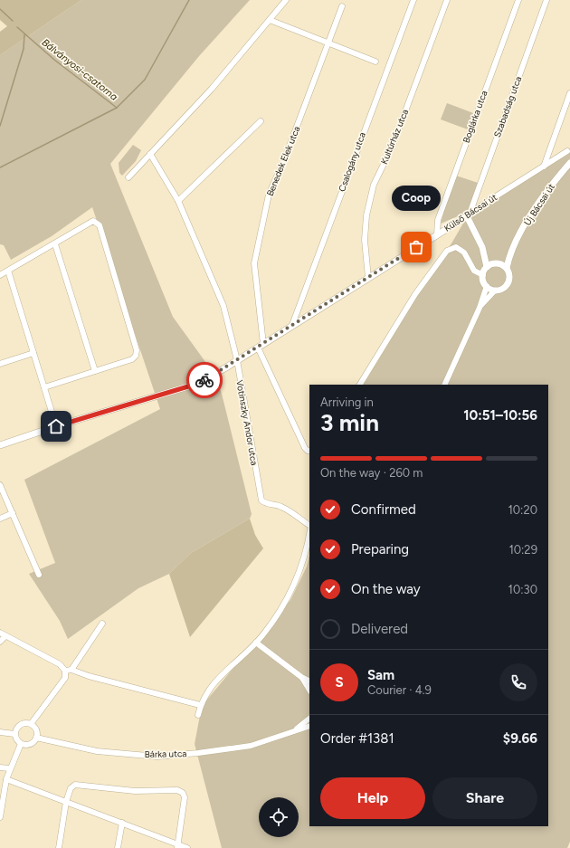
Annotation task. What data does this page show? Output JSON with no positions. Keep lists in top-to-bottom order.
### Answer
{
  "streets": {
    "main road": ["Új Bácsai út", "Külső Bácsai út"],
    "street": [
      "Szabadság utca",
      "Boglárka utca",
      "Kultúrház utca",
      "Benedek Elek utca",
      "Csalogány utca",
      "Votinszky Andor utca",
      "Bárka utca"
    ]
  },
  "crossings": [
    ["Szabadság utca", "Külső Bácsai út"],
    ["Boglárka utca", "Külső Bácsai út"],
    ["Kultúrház utca", "Külső Bácsai út"],
    ["Benedek Elek utca", "Külső Bácsai út"],
    ["Csalogány utca", "Külső Bácsai út"],
    ["Külső Bácsai út", "Votinszky Andor utca"]
  ],
  "water": ["Bálványosi-csatorna"],
  "places": ["Coop"],
  "page": {
    "bubble": "Coop",
    "heading": ["3 min", "Arriving in", "10:51–10:56"],
    "panel": [
      "Sam",
      "Courier · 4.9",
      "Order #1381",
      "$9.66"
    ],
    "bar": "On the way · 260 m",
    "list": [
      ["Confirmed", "10:20"],
      ["Preparing", "10:29"],
      ["On the way", "10:30"],
      "Delivered"
    ],
    "round": "S",
    "buttons": ["Help", "Share"]
  }
}
